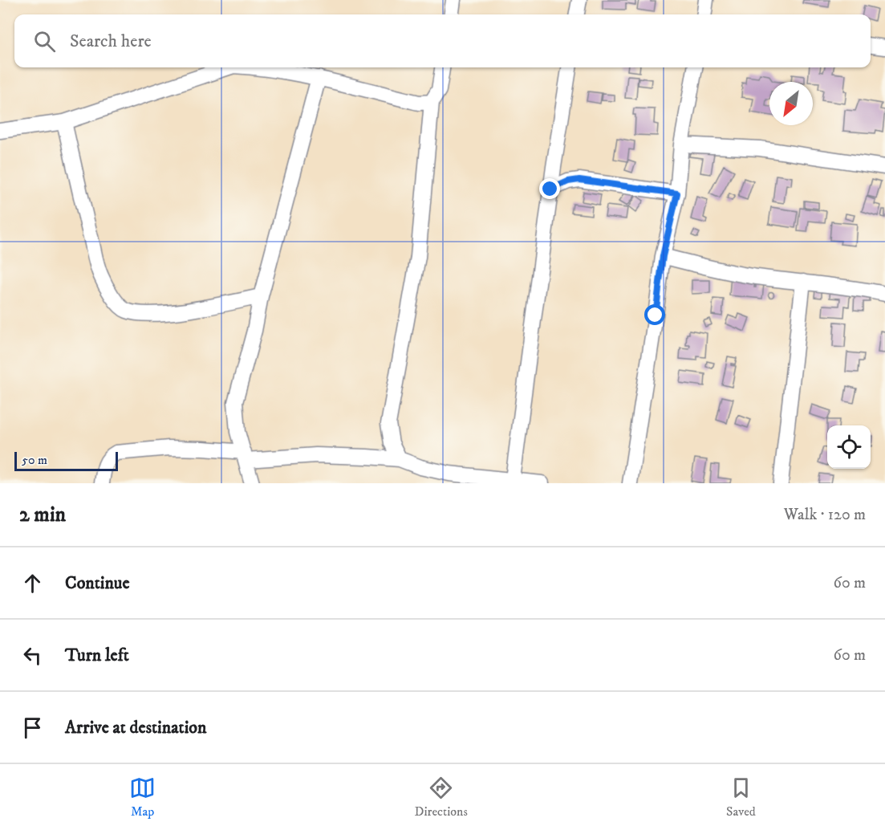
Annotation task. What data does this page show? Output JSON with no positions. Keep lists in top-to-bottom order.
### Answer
{
  "scale_bar": "50 m",
  "north": "bottom left",
  "page": {
    "search": "Search here",
    "scale": "50 m",
    "heading": ["2 min", "Walk · 120 m"],
    "list": [
      ["Continue", "60 m"],
      ["Turn left", "60 m"],
      "Arrive at destination"
    ],
    "nav": ["Map", "Directions", "Saved"]
  }
}
